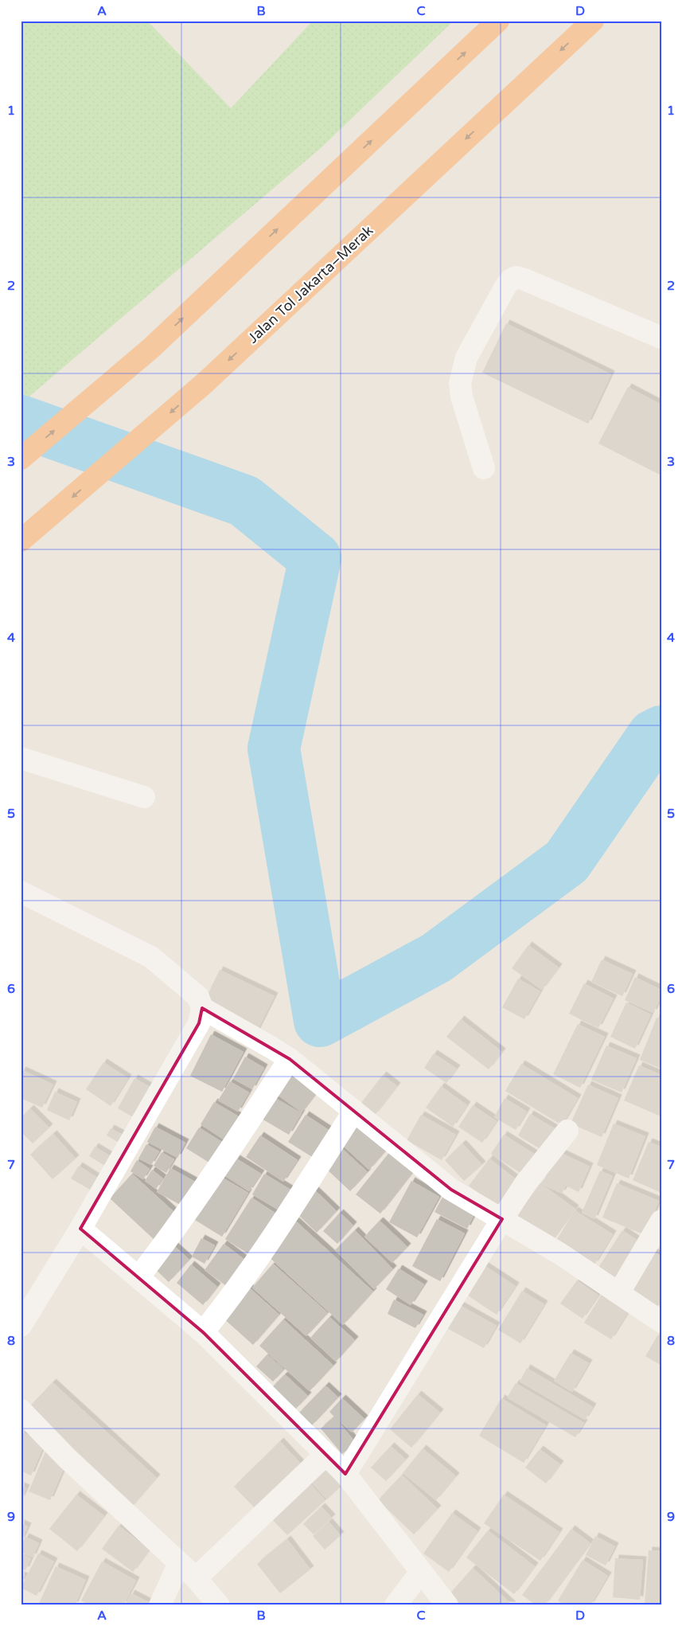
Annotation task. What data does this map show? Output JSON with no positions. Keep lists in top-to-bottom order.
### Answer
{
  "streets": {
    "highway": ["Jalan Tol Jakarta–Merak"]
  },
  "grid": {
    "columns": [
      "A",
      "B",
      "C",
      "D"
    ],
    "rows": [
      "1",
      "2",
      "3",
      "4",
      "5",
      "6",
      "7",
      "8",
      "9"
    ]
  }
}
